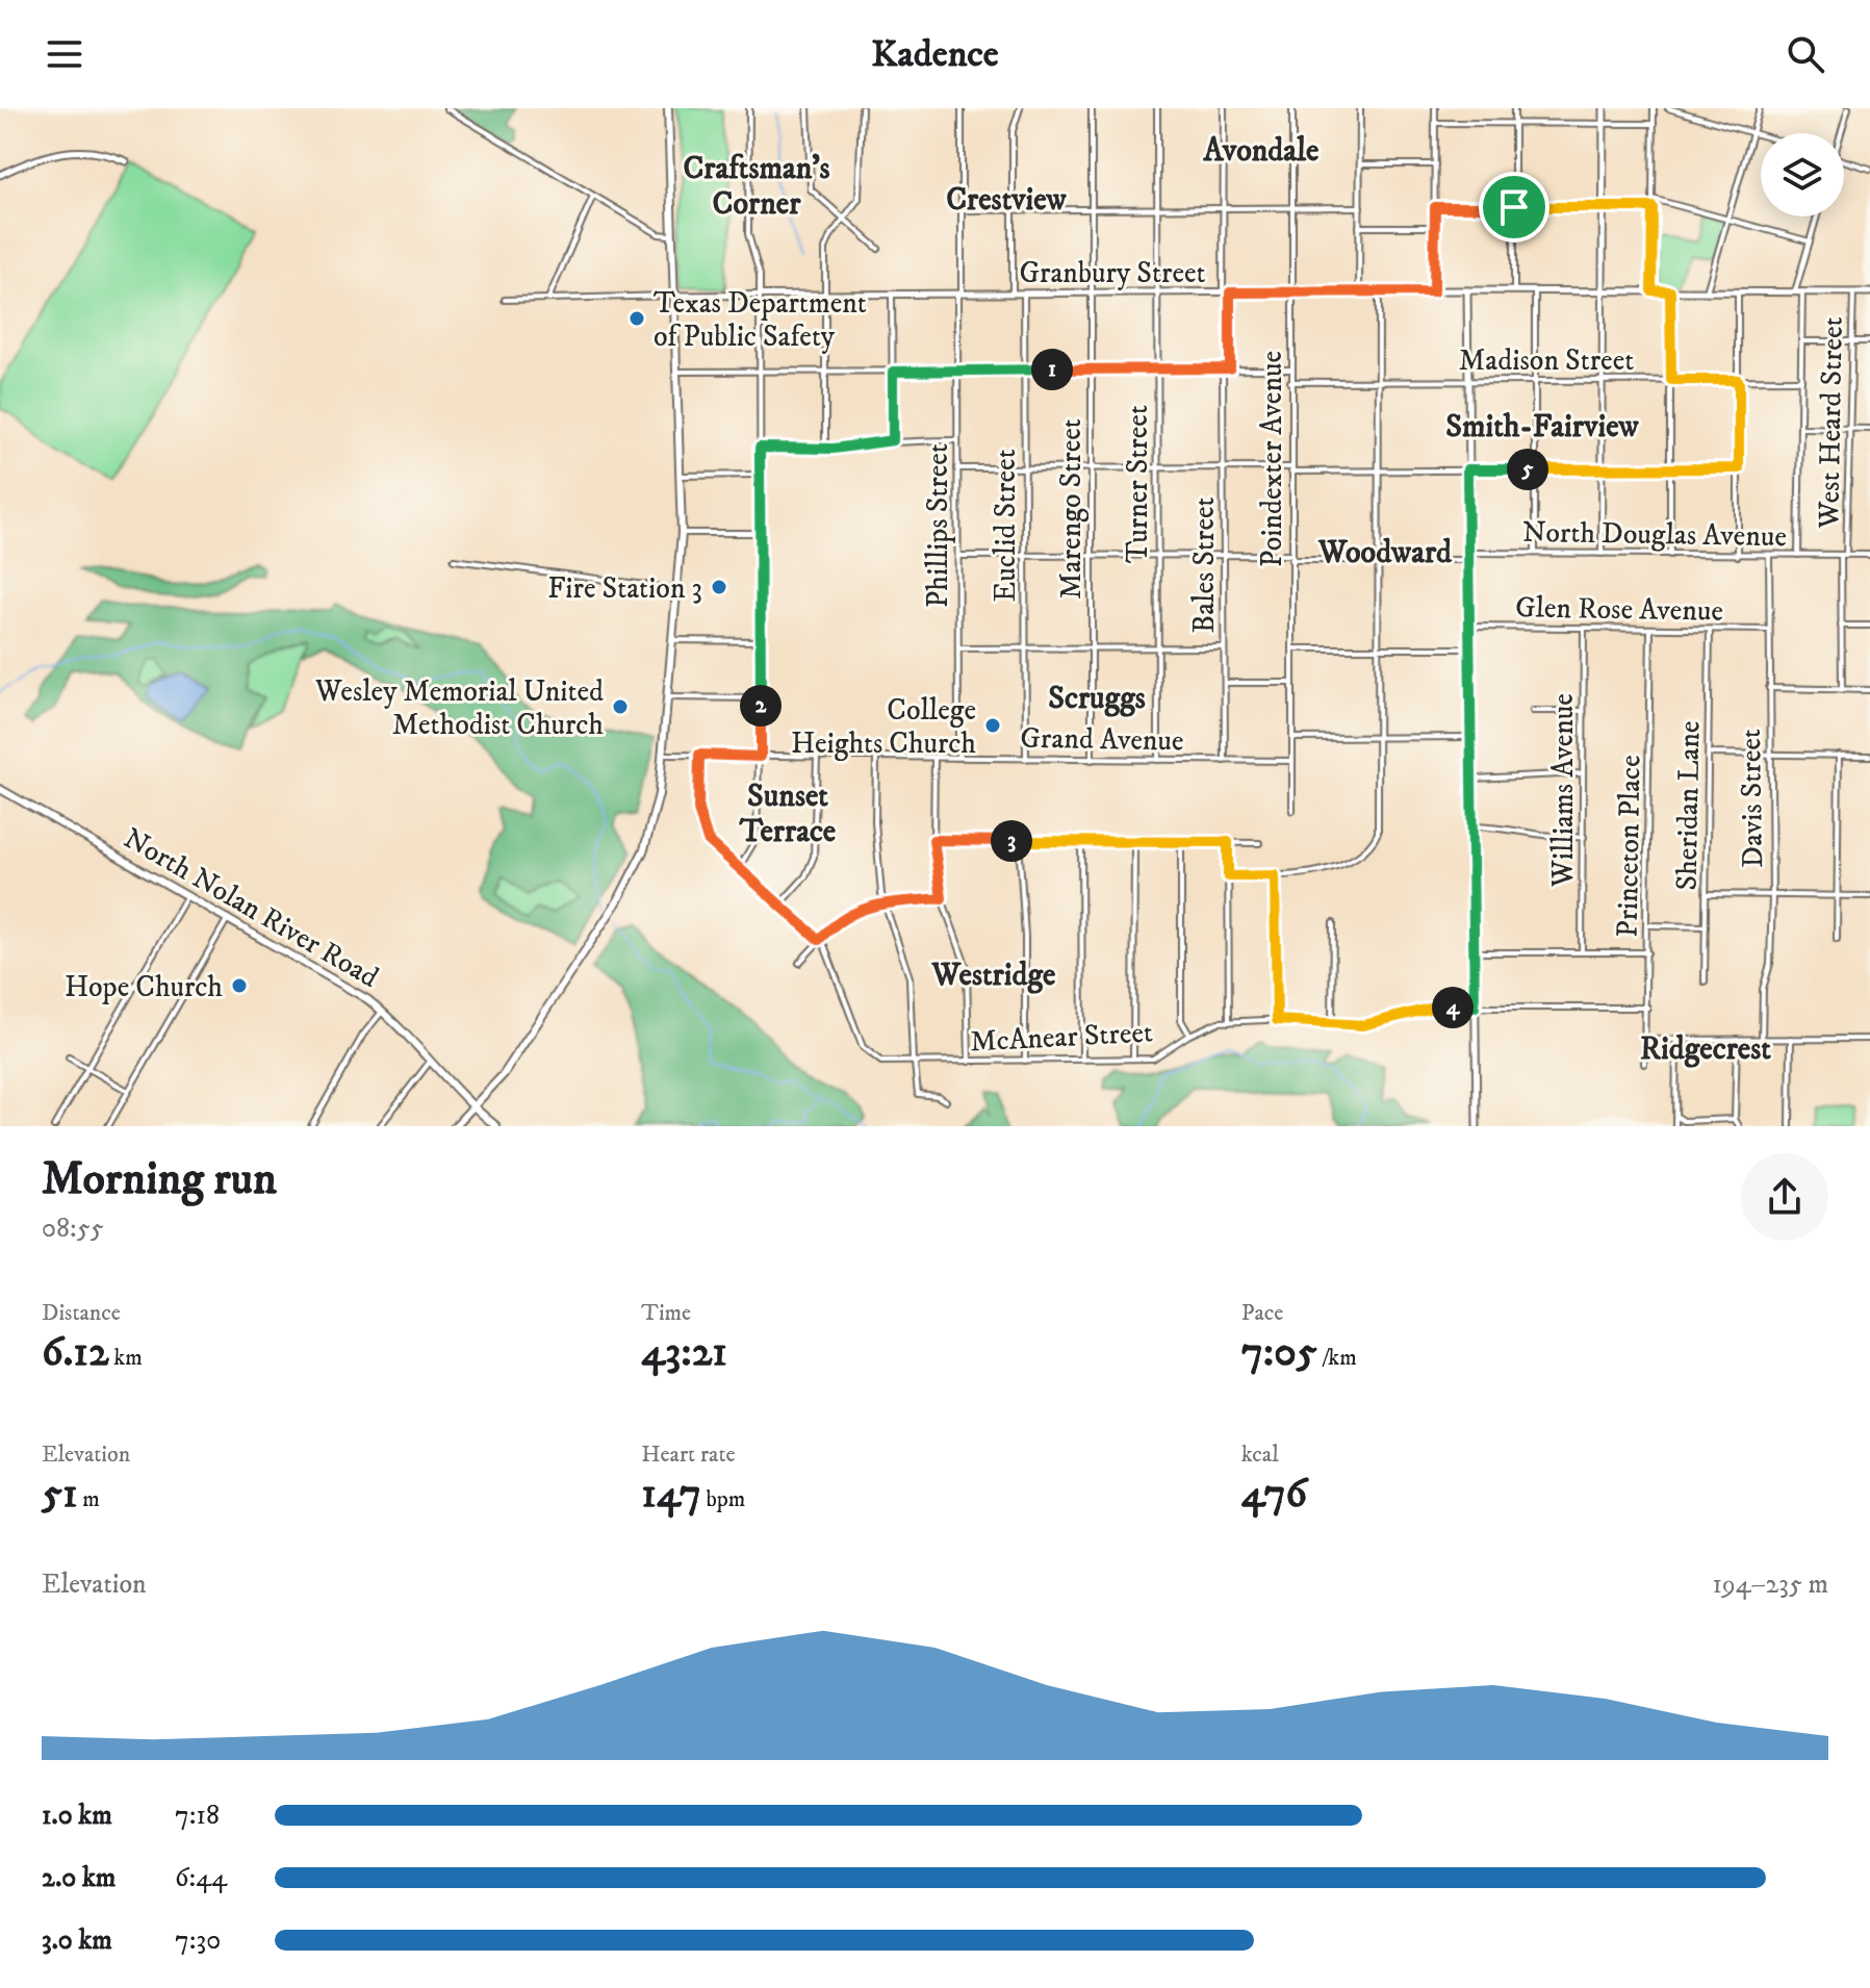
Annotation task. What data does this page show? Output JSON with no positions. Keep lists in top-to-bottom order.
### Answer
{
  "streets": {
    "main road": ["North Nolan River Road"],
    "street": [
      "Granbury Street",
      "Madison Street",
      "West Heard Street",
      "Poindexter Avenue",
      "Turner Street",
      "Marengo Street",
      "Phillips Street",
      "Euclid Street",
      "North Douglas Avenue",
      "Bales Street",
      "Glen Rose Avenue",
      "Grand Avenue",
      "Williams Avenue",
      "Davis Street",
      "Sheridan Lane",
      "Princeton Place",
      "McAnear Street"
    ]
  },
  "crossings": [
    ["Granbury Street", "West Heard Street"],
    ["Granbury Street", "Poindexter Avenue"],
    ["Granbury Street", "Turner Street"],
    ["Granbury Street", "Marengo Street"],
    ["Granbury Street", "Phillips Street"],
    ["Granbury Street", "Euclid Street"],
    ["Granbury Street", "Bales Street"],
    ["Madison Street", "Poindexter Avenue"],
    ["West Heard Street", "North Douglas Avenue"],
    ["Poindexter Avenue", "North Douglas Avenue"],
    ["Poindexter Avenue", "Grand Avenue"],
    ["Turner Street", "North Douglas Avenue"],
    ["Turner Street", "Grand Avenue"],
    ["Marengo Street", "North Douglas Avenue"],
    ["Marengo Street", "Grand Avenue"],
    ["Phillips Street", "North Douglas Avenue"],
    ["Phillips Street", "Grand Avenue"],
    ["Euclid Street", "North Douglas Avenue"],
    ["Euclid Street", "Grand Avenue"],
    ["North Douglas Avenue", "Bales Street"],
    ["North Douglas Avenue", "Davis Street"],
    ["Bales Street", "Grand Avenue"],
    ["Glen Rose Avenue", "Williams Avenue"],
    ["Glen Rose Avenue", "Davis Street"],
    ["Glen Rose Avenue", "Sheridan Lane"],
    ["Glen Rose Avenue", "Princeton Place"],
    ["Princeton Place", "McAnear Street"]
  ],
  "districts": [
    "Avondale",
    "Craftsman's Corner",
    "Crestview",
    "Smith-Fairview",
    "Woodward",
    "Scruggs",
    "Sunset Terrace",
    "Westridge",
    "Ridgecrest"
  ],
  "places": [
    "Texas Department of Public Safety",
    "Fire Station 3",
    "Wesley Memorial United Methodist Church",
    "College Heights Church",
    "Hope Church"
  ],
  "page": {
    "header": "Kadence",
    "pins": [
      "1",
      "5",
      "2",
      "3",
      "4"
    ],
    "heading": ["Morning run", "08:55"],
    "stats": [
      ["Distance", "6.12 km"],
      ["Time", "43:21"],
      ["Pace", "7:05 /km"],
      ["Elevation", "51 m"],
      ["Heart rate", "147 bpm"],
      ["kcal", "476"]
    ],
    "chart": ["Elevation", "194–235 m"],
    "list": [
      {
        "name": "1.0 km",
        "note": "7:18"
      },
      {
        "name": "2.0 km",
        "note": "6:44"
      },
      {
        "name": "3.0 km",
        "note": "7:30"
      }
    ]
  }
}
